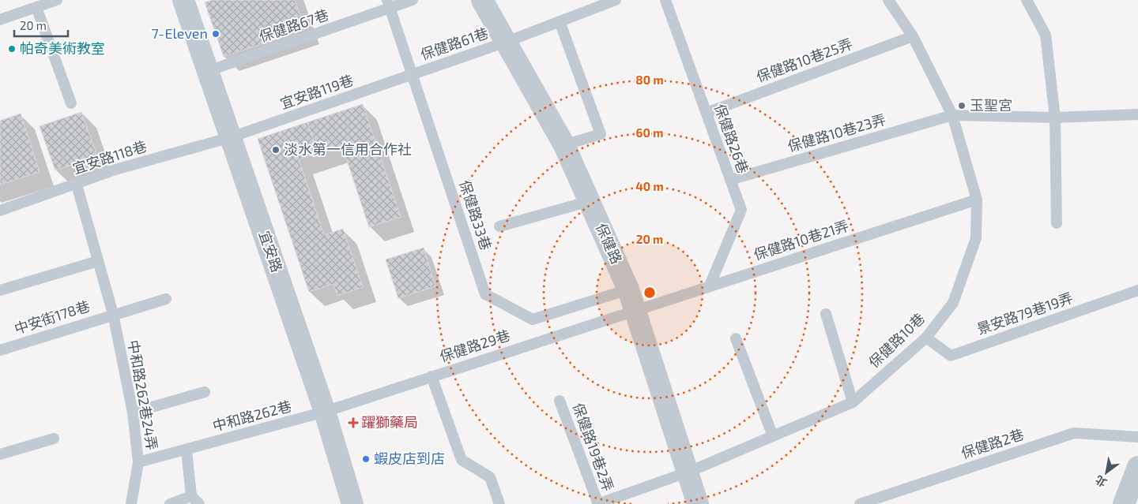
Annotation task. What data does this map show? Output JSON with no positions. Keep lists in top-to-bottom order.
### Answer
{
  "streets": {
    "street": ["保健路", "宜安路"],
    "lane": [
      "保健路67巷",
      "保健路61巷",
      "保健路10巷25弄",
      "宜安路119巷",
      "保健路10巷23弄",
      "保健路26巷",
      "宜安路118巷",
      "保健路33巷",
      "保健路10巷21弄",
      "景安路79巷19弄",
      "中安街178巷",
      "保健路10巷",
      "保健路29巷",
      "中和路262巷24弄",
      "中和路262巷",
      "保健路2巷",
      "保健路19巷2弄"
    ]
  },
  "crossings": [
    ["保健路67巷", "保健路33巷"],
    ["保健路67巷", "宜安路"],
    ["保健路61巷", "宜安路119巷"],
    ["保健路61巷", "保健路33巷"],
    ["保健路61巷", "保健路"],
    ["保健路10巷25弄", "保健路26巷"],
    ["保健路10巷25弄", "保健路10巷"],
    ["宜安路119巷", "宜安路118巷"],
    ["宜安路119巷", "保健路33巷"],
    ["宜安路119巷", "宜安路"],
    ["保健路10巷23弄", "保健路26巷"],
    ["保健路10巷23弄", "保健路10巷"],
    ["保健路26巷", "保健路10巷21弄"],
    ["宜安路118巷", "宜安路"],
    ["宜安路118巷", "中和路262巷24弄"],
    ["保健路33巷", "保健路"],
    ["保健路10巷21弄", "保健路"],
    ["保健路10巷21弄", "保健路10巷"],
    ["保健路10巷21弄", "保健路29巷"],
    ["保健路", "保健路10巷"],
    ["保健路", "保健路29巷"],
    ["宜安路", "保健路29巷"],
    ["宜安路", "中和路262巷"],
    ["景安路79巷19弄", "保健路10巷"],
    ["中安街178巷", "中和路262巷24弄"],
    ["保健路10巷", "保健路19巷2弄"],
    ["保健路29巷", "中和路262巷"],
    ["中和路262巷24弄", "中和路262巷"]
  ],
  "places": {
    "other": [
      "7-Eleven",
      "帕奇美術教室",
      "玉聖宮",
      "淡水第一信用合作社",
      "蝦皮店到店"
    ],
    "health": ["躍獅藥局"]
  },
  "scale_bar": "20 m",
  "north": "bottom left",
  "rings": [
    "80 m",
    "60 m",
    "40 m",
    "20 m"
  ]
}
